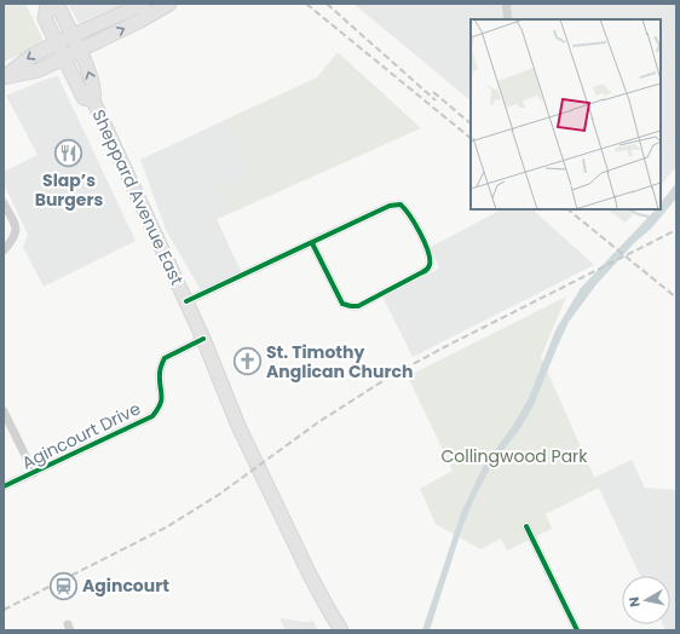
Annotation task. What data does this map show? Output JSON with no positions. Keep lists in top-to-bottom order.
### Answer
{
  "streets": {
    "main road": ["Sheppard Avenue East"],
    "street": ["Agincourt Drive"]
  },
  "crossings": [
    ["Sheppard Avenue East", "Agincourt Drive"]
  ],
  "parks": ["Collingwood Park"],
  "places": {
    "restaurant": ["Slap’s Burgers"],
    "church": ["St. Timothy Anglican Church"],
    "station": ["Agincourt"]
  },
  "north": "left"
}
